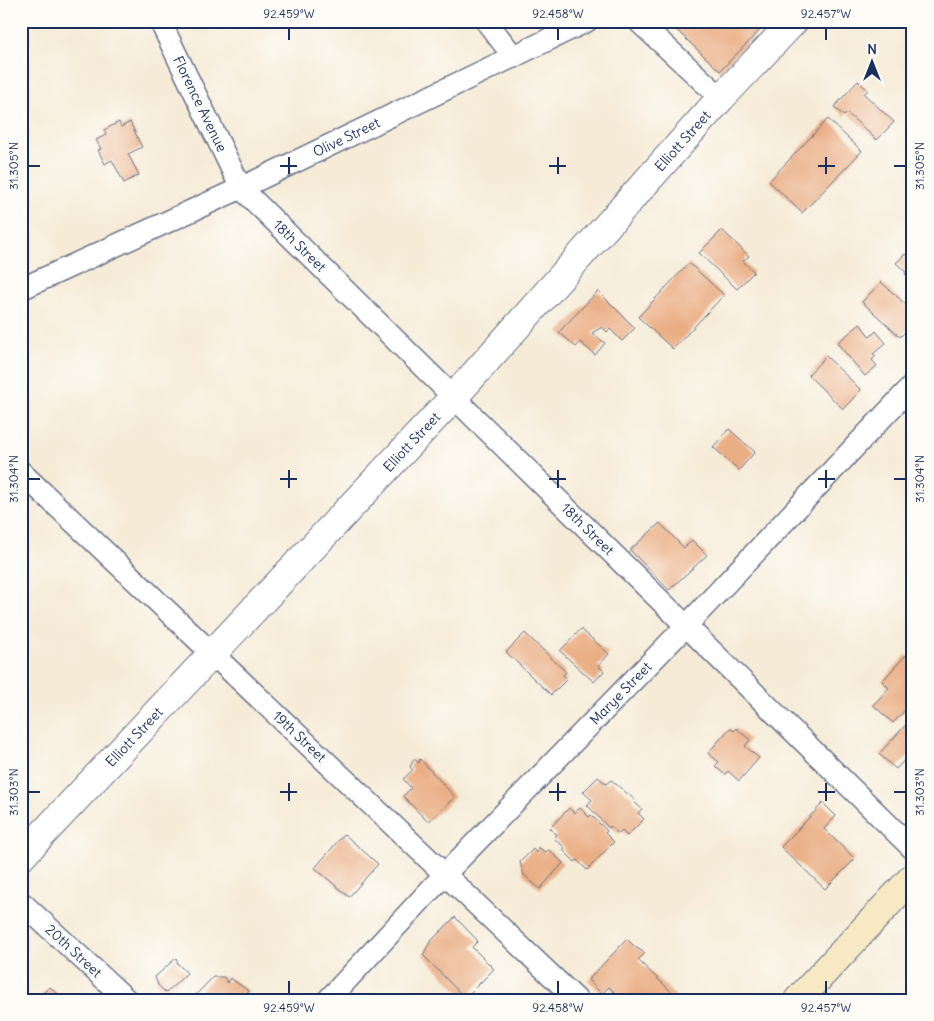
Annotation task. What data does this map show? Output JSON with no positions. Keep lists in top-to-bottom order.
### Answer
{
  "streets": {
    "street": [
      "Florence Avenue",
      "Olive Street",
      "Elliott Street",
      "18th Street",
      "Marye Street",
      "19th Street",
      "20th Street"
    ]
  },
  "crossings": [
    ["Florence Avenue", "Olive Street"],
    ["Florence Avenue", "18th Street"],
    ["Olive Street", "18th Street"],
    ["Elliott Street", "18th Street"],
    ["Elliott Street", "19th Street"],
    ["18th Street", "Marye Street"],
    ["Marye Street", "19th Street"]
  ],
  "north": "top",
  "coordinates": [
    "92.459°W",
    "92.458°W",
    "92.457°W",
    "31.305°N",
    "31.304°N",
    "31.303°N"
  ]
}
